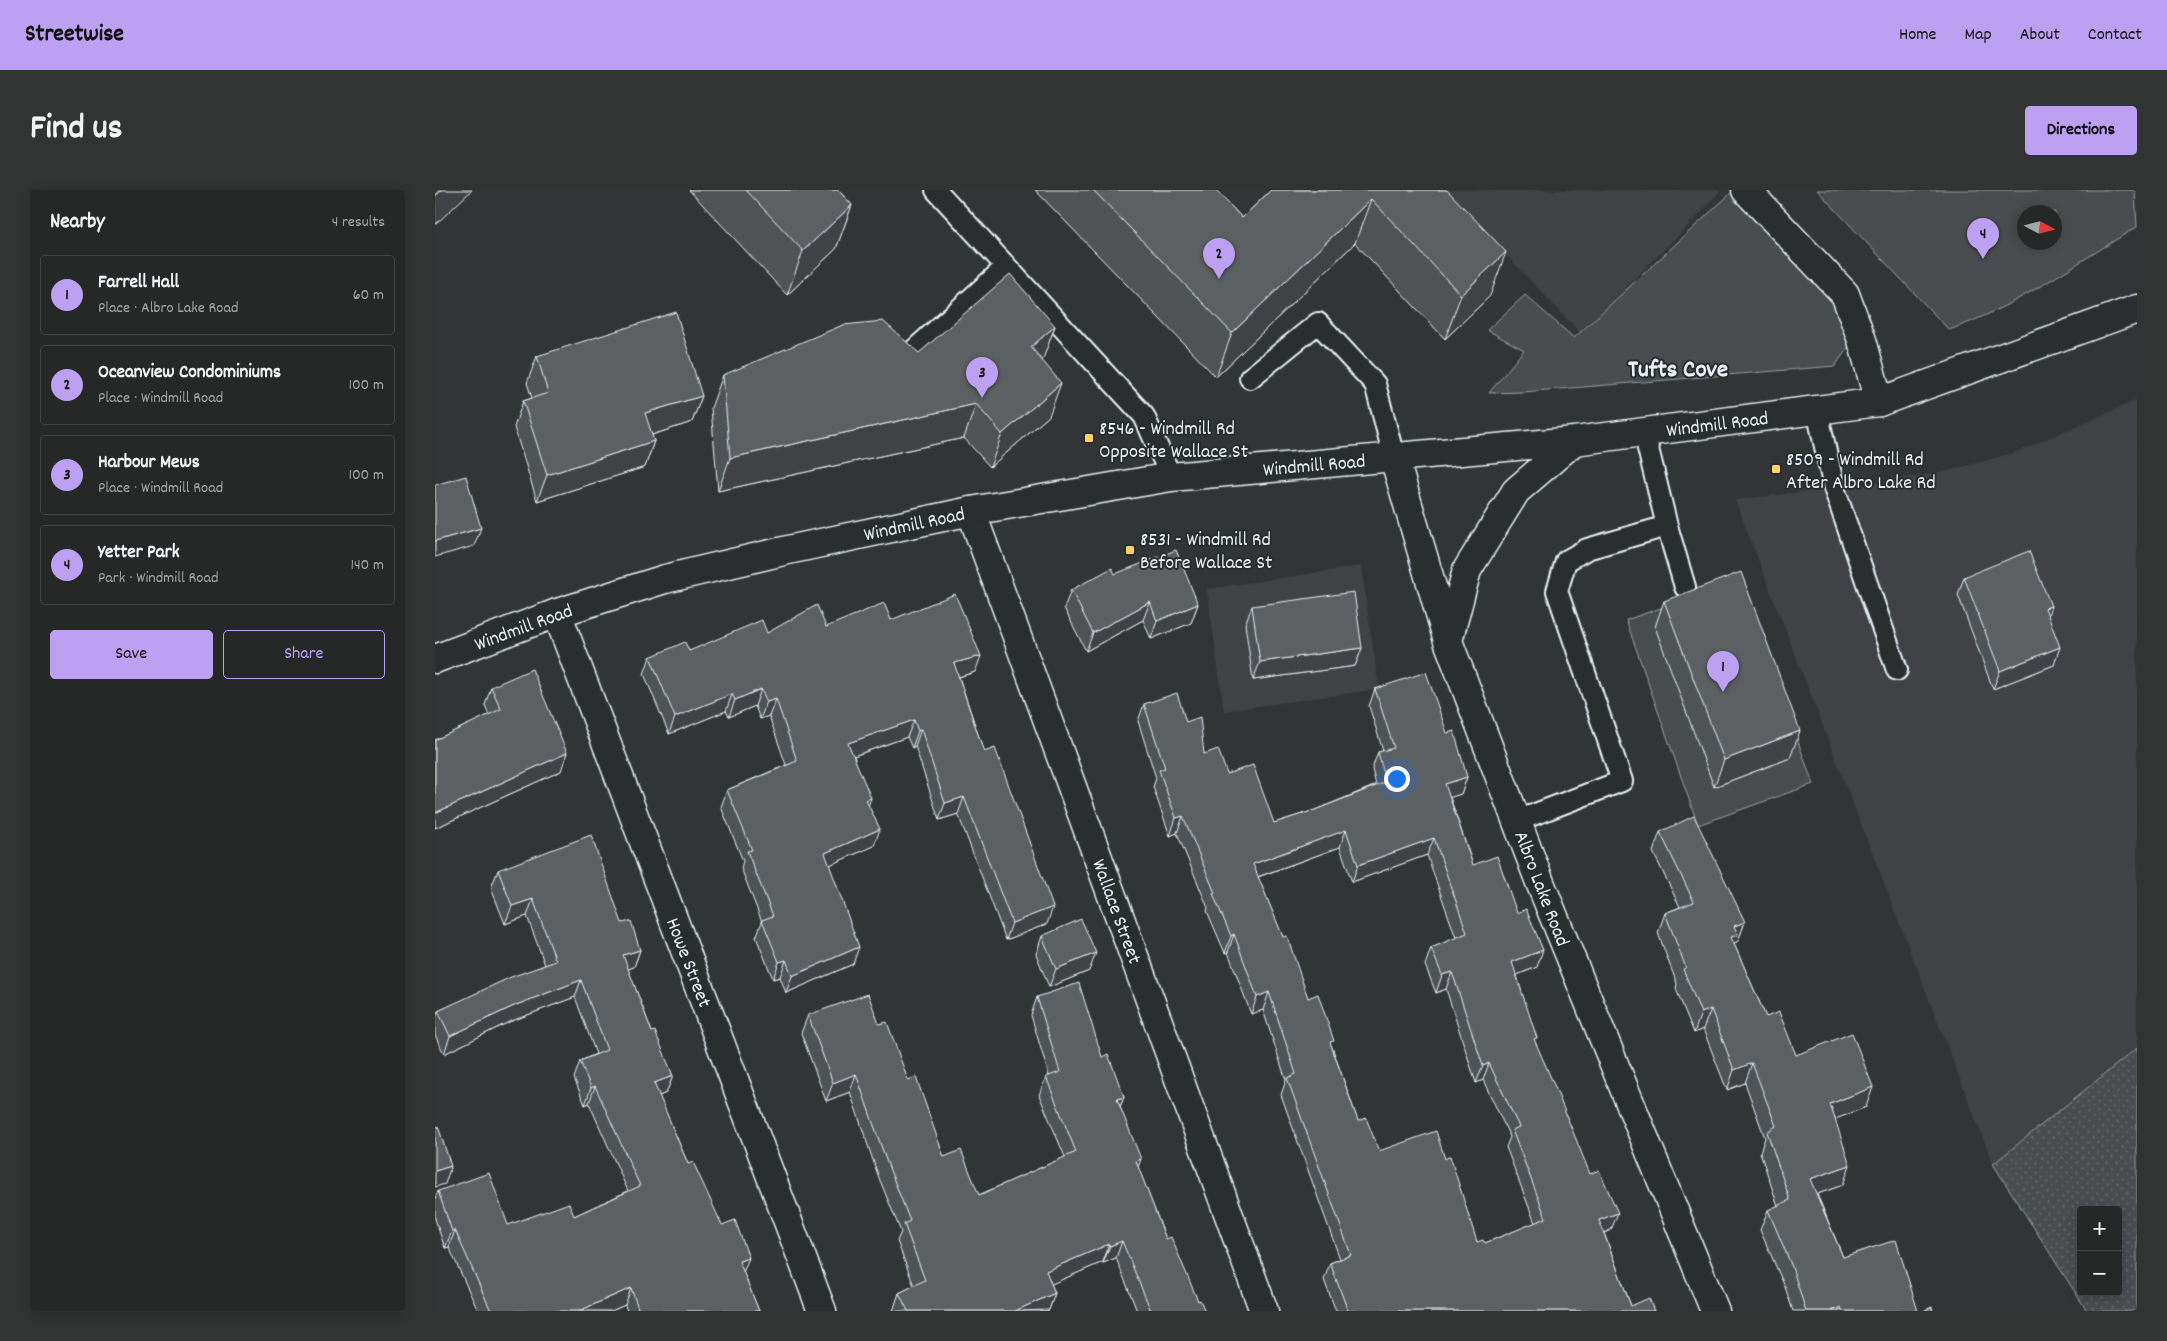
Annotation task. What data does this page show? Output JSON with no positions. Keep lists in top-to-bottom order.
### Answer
{
  "streets": {
    "main road": [
      "Windmill Road",
      "Albro Lake Road",
      "Wallace Street",
      "Howe Street"
    ]
  },
  "crossings": [
    ["Windmill Road", "Albro Lake Road"],
    ["Windmill Road", "Wallace Street"],
    ["Windmill Road", "Howe Street"]
  ],
  "districts": ["Tufts Cove"],
  "places": {
    "transit": ["8546 - Windmill Rd Opposite Wallace St", "8509 - Windmill Rd After Albro Lake Rd", "8531 - Windmill Rd Before Wallace St"]
  },
  "north": "right",
  "page": {
    "header": "Streetwise",
    "nav": [
      "Home",
      "Map",
      "About",
      "Contact"
    ],
    "title": "Find us",
    "buttons": [
      "Directions",
      ["Save", "Share"]
    ],
    "heading": ["Nearby", "4 results"],
    "pins": [
      "4",
      "2",
      "3",
      "1"
    ],
    "list": [
      {
        "mark": "1",
        "name": "Farrell Hall",
        "note": "Place · Albro Lake Road",
        "value": "60 m"
      },
      {
        "mark": "2",
        "name": "Oceanview Condominiums",
        "note": "Place · Windmill Road",
        "value": "100 m"
      },
      {
        "mark": "3",
        "name": "Harbour Mews",
        "note": "Place · Windmill Road",
        "value": "100 m"
      },
      {
        "mark": "4",
        "name": "Yetter Park",
        "note": "Park · Windmill Road",
        "value": "140 m"
      }
    ],
    "map_buttons": ["+", "−"]
  }
}
